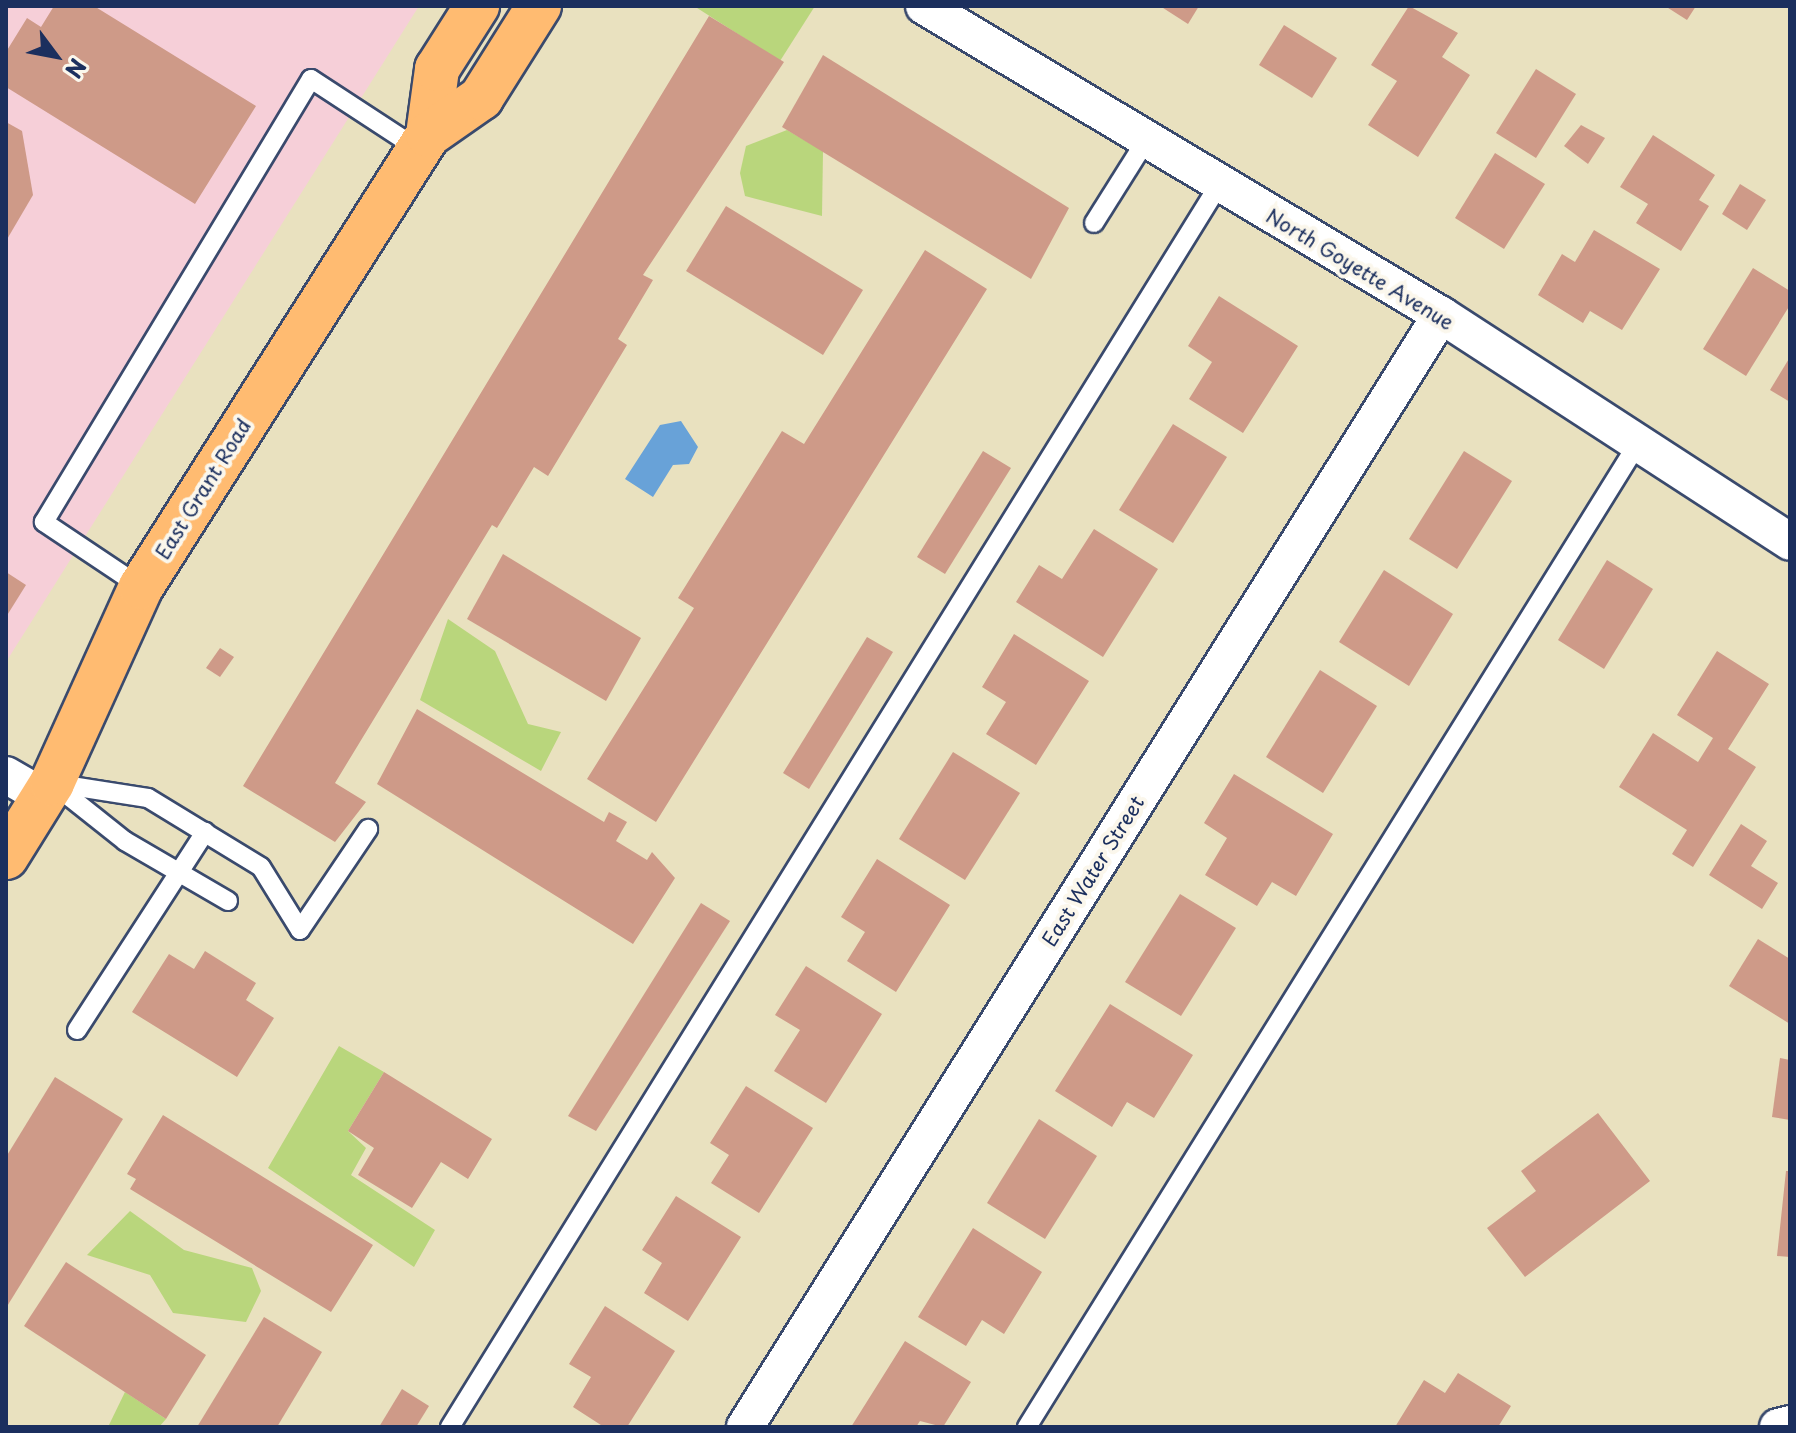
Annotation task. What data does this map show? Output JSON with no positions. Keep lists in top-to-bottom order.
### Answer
{
  "streets": {
    "main road": ["East Grant Road"],
    "street": ["North Goyette Avenue", "East Water Street"]
  },
  "crossings": [
    ["North Goyette Avenue", "East Water Street"]
  ],
  "north": "bottom right"
}
